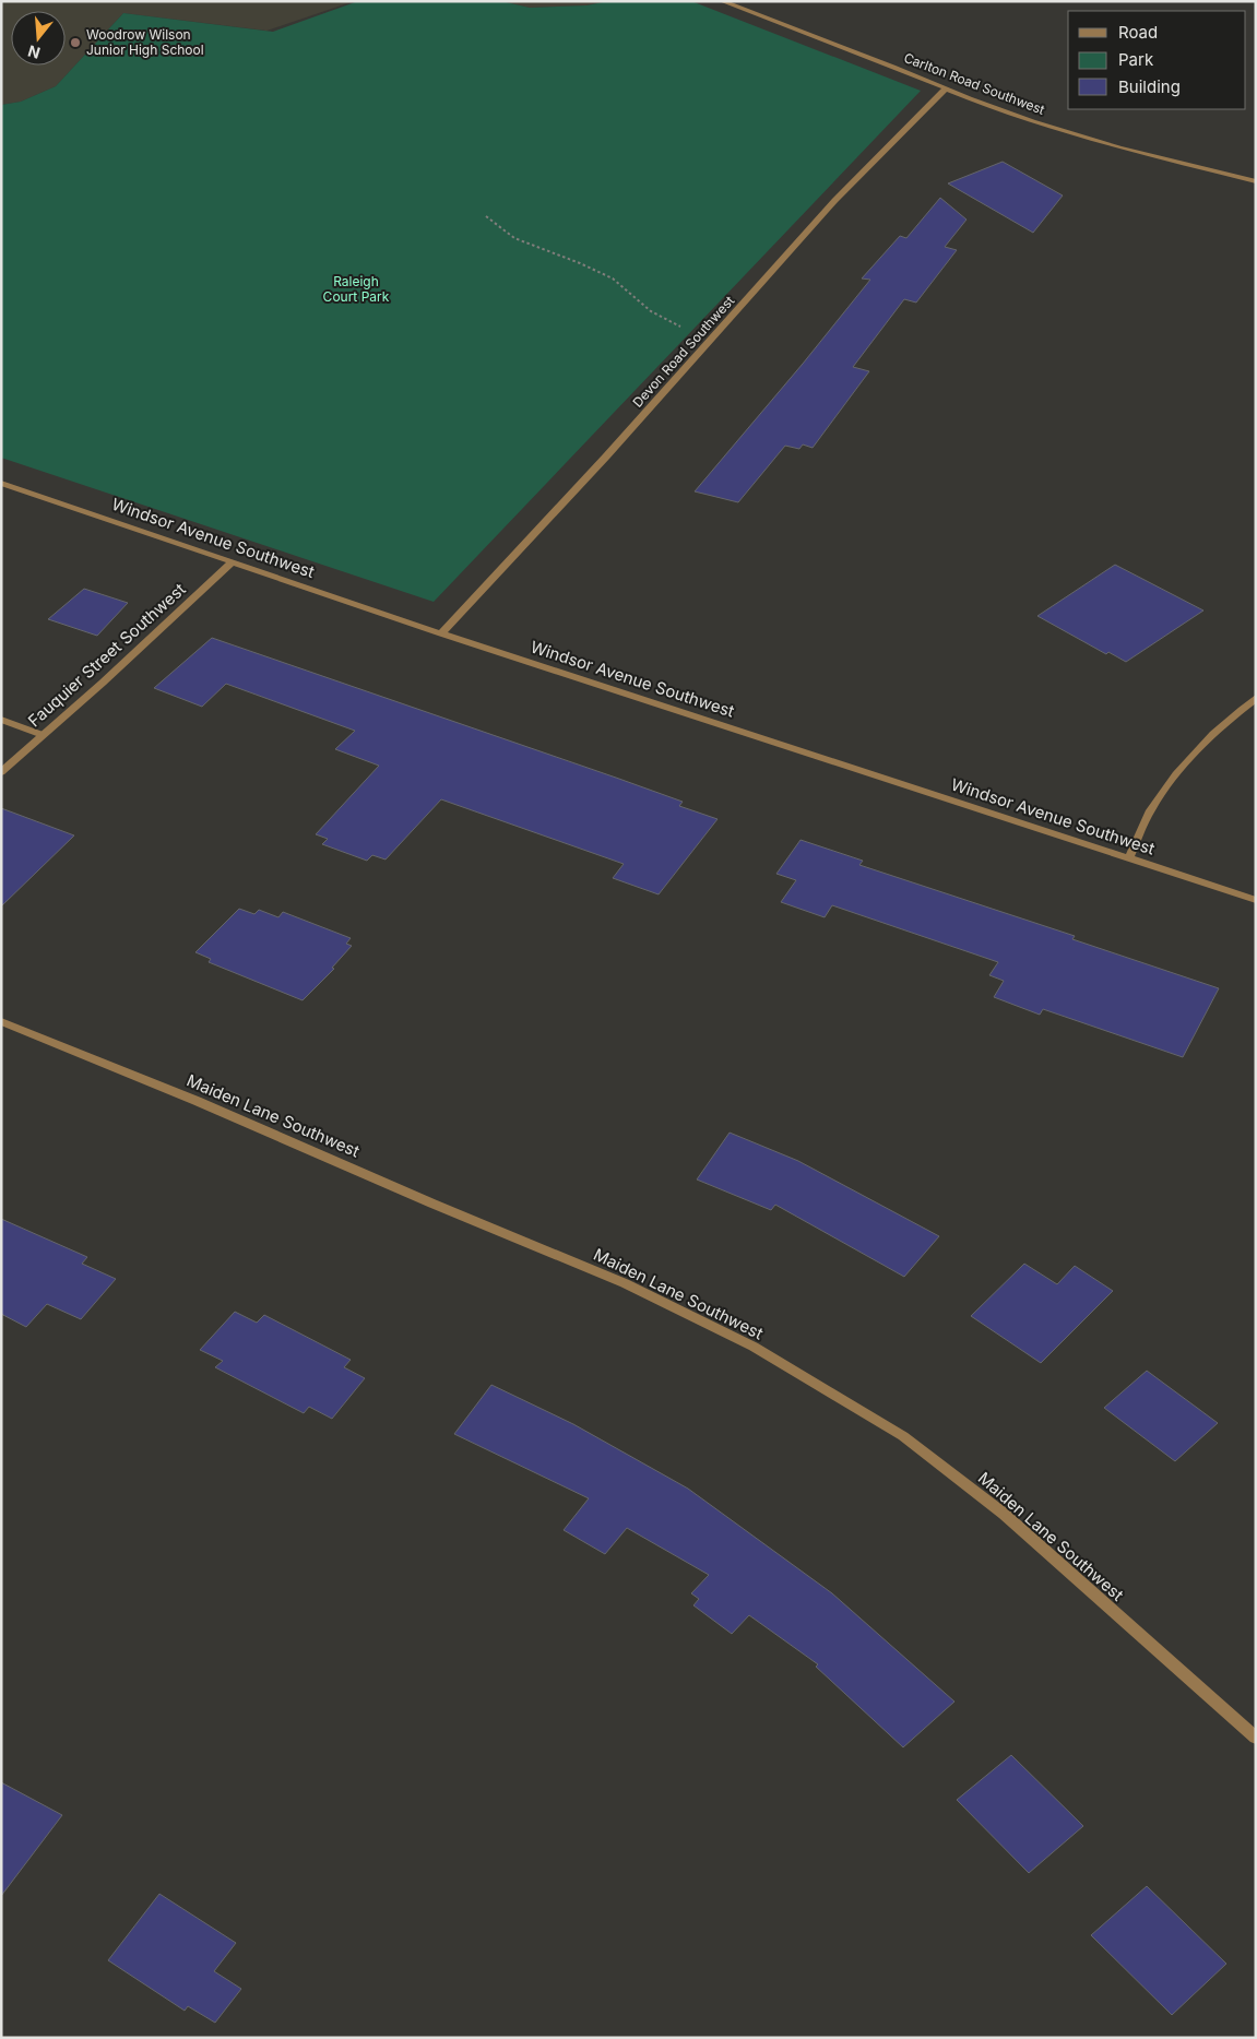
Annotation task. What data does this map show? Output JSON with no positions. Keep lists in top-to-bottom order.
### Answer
{
  "streets": {
    "street": [
      "Carlton Road Southwest",
      "Devon Road Southwest",
      "Windsor Avenue Southwest",
      "Fauquier Street Southwest",
      "Maiden Lane Southwest"
    ]
  },
  "crossings": [
    ["Carlton Road Southwest", "Devon Road Southwest"],
    ["Devon Road Southwest", "Windsor Avenue Southwest"],
    ["Windsor Avenue Southwest", "Fauquier Street Southwest"]
  ],
  "parks": ["Raleigh Court Park"],
  "places": ["Woodrow Wilson Junior High School"],
  "legend": ["Road", "Park", "Building"],
  "north": "bottom"
}
